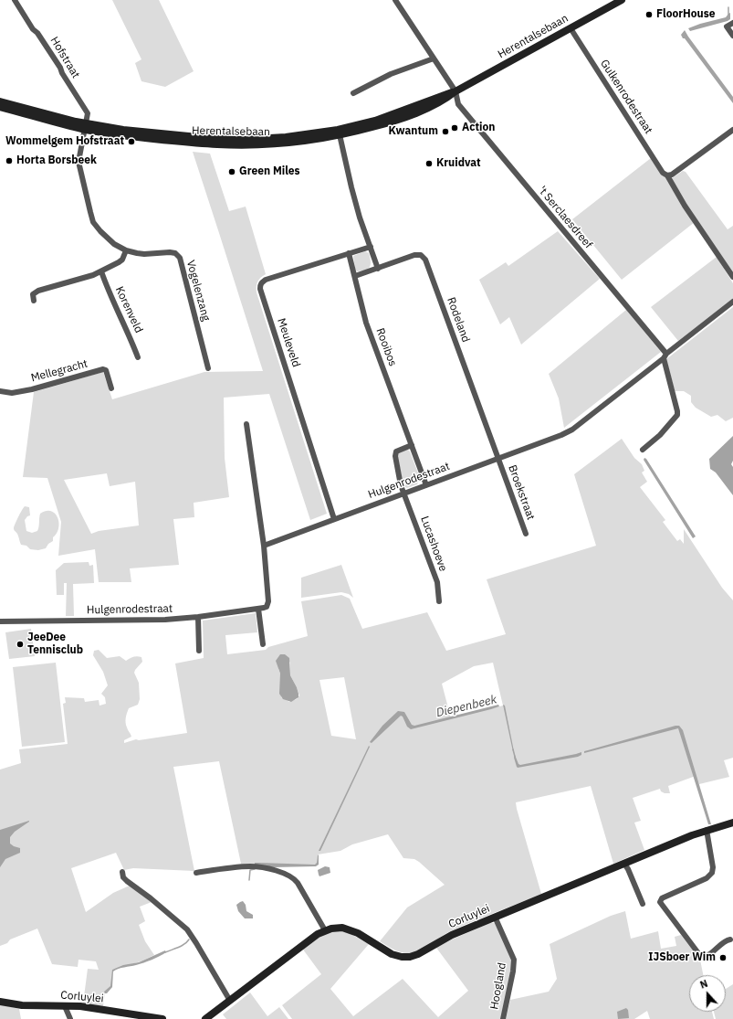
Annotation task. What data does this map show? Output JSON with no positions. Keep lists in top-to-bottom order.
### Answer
{
  "streets": {
    "street": [
      "Herentalsebaan",
      "Hofstraat",
      "Gulkenrodestraat",
      "'t Serclaesdreef",
      "Vogelenzang",
      "Korenveld",
      "Rodeland",
      "Meuleveld",
      "Rooibos",
      "Mellegracht",
      "Hulgenrodestraat",
      "Broekstraat",
      "Lucashoeve",
      "Corluylei",
      "Hoogland"
    ]
  },
  "crossings": [
    ["Herentalsebaan", "Hofstraat"],
    ["Herentalsebaan", "Gulkenrodestraat"],
    ["Herentalsebaan", "'t Serclaesdreef"],
    ["Herentalsebaan", "Vogelenzang"],
    ["Hofstraat", "Vogelenzang"],
    ["'t Serclaesdreef", "Hulgenrodestraat"],
    ["Rodeland", "Rooibos"],
    ["Rodeland", "Hulgenrodestraat"],
    ["Rodeland", "Broekstraat"],
    ["Meuleveld", "Rooibos"],
    ["Meuleveld", "Hulgenrodestraat"],
    ["Rooibos", "Hulgenrodestraat"],
    ["Hulgenrodestraat", "Broekstraat"],
    ["Hulgenrodestraat", "Lucashoeve"],
    ["Corluylei", "Hoogland"]
  ],
  "water": ["Diepenbeek"],
  "places": [
    "FloorHouse",
    "Action",
    "Kwantum",
    "Wommelgem Hofstraat",
    "Horta Borsbeek",
    "Kruidvat",
    "Green Miles",
    "JeeDee Tennisclub",
    "IJSboer Wim"
  ],
  "north": "top"
}
